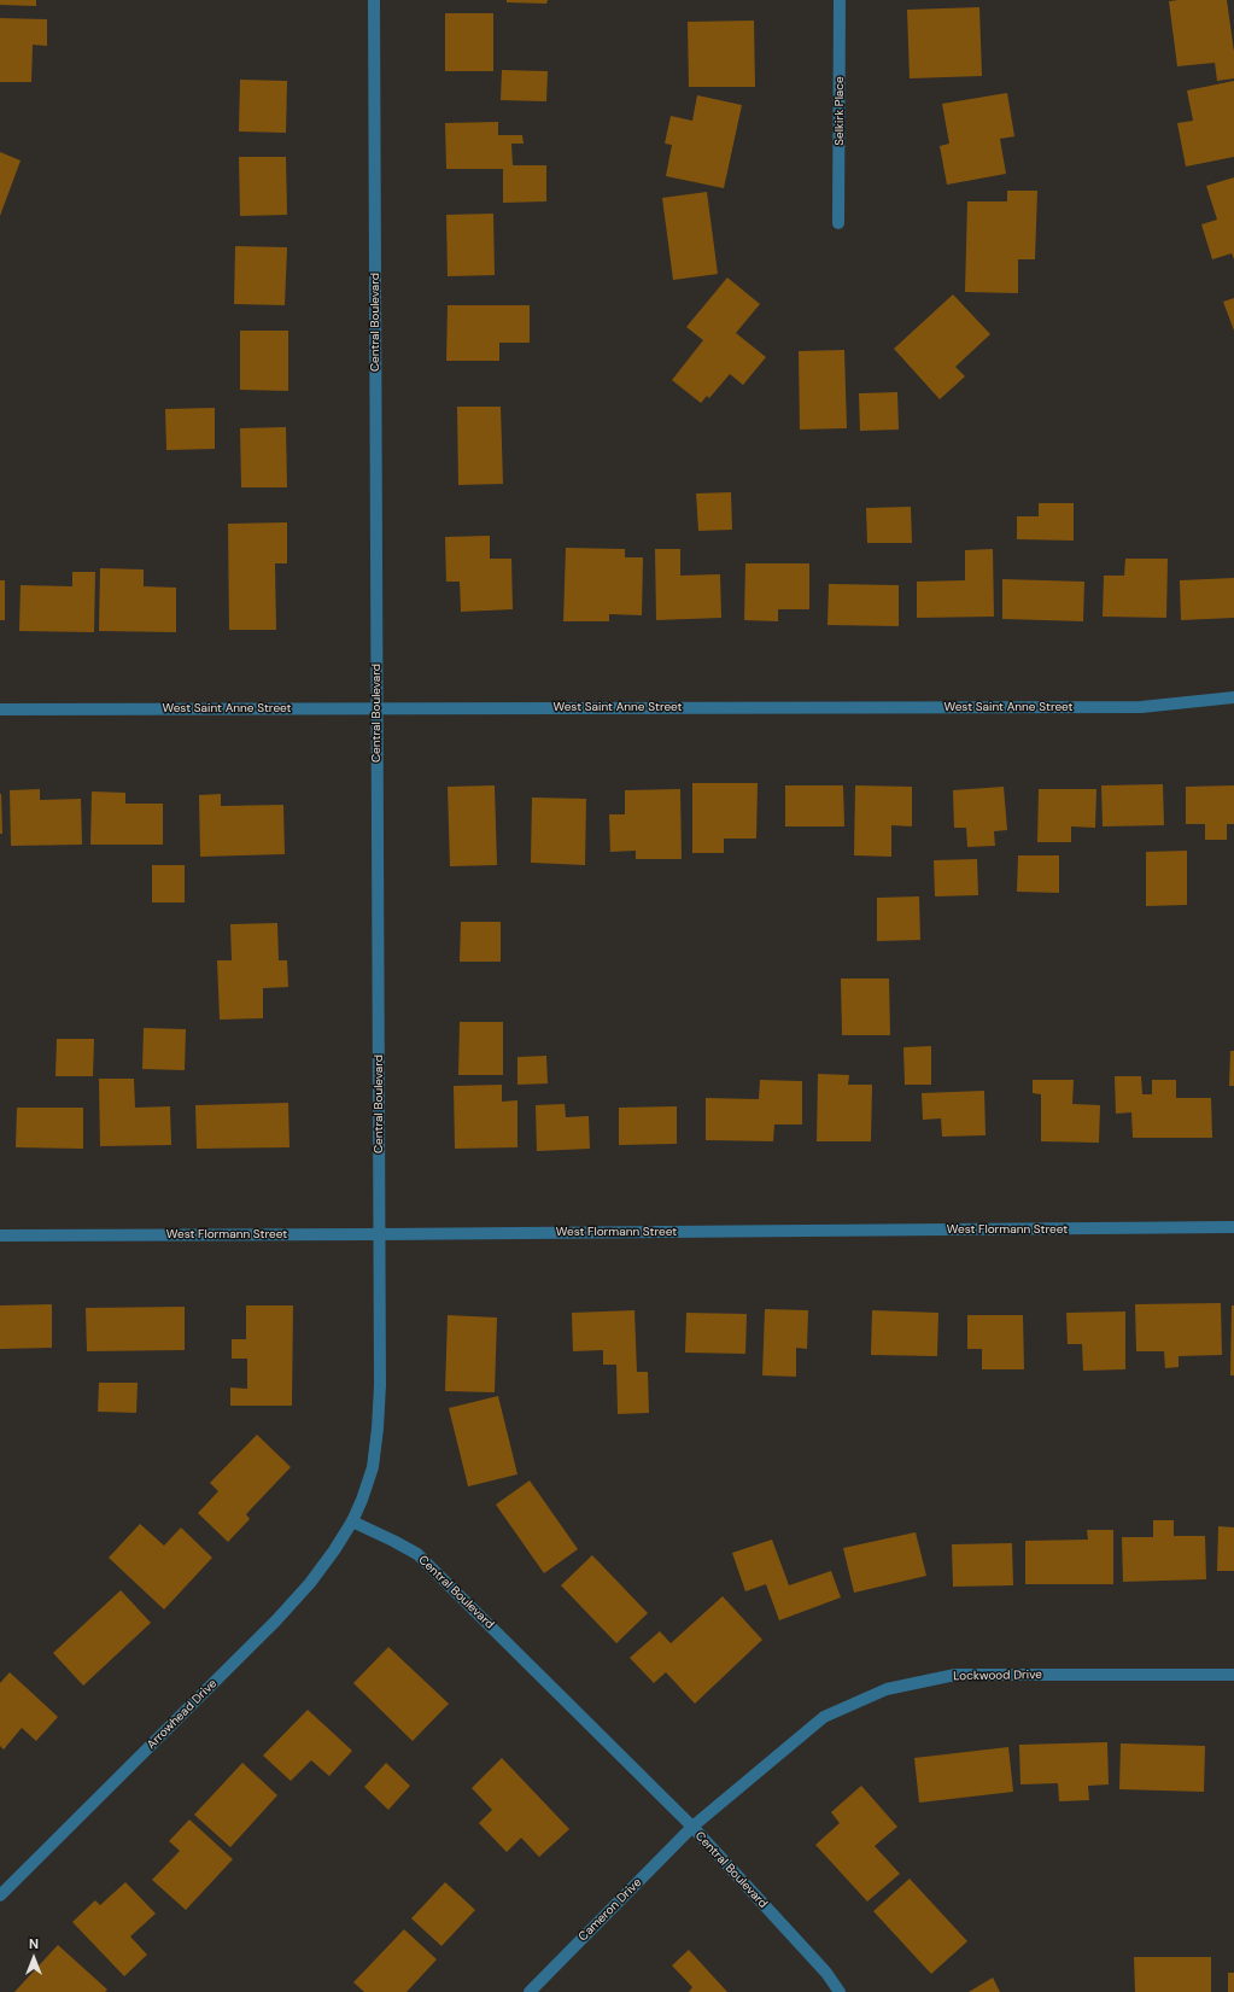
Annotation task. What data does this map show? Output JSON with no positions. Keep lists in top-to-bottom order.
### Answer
{
  "streets": {
    "street": [
      "Selkirk Place",
      "Central Boulevard",
      "West Saint Anne Street",
      "West Flormann Street",
      "Lockwood Drive",
      "Arrowhead Drive",
      "Cameron Drive"
    ]
  },
  "crossings": [
    ["Central Boulevard", "West Saint Anne Street"],
    ["Central Boulevard", "West Flormann Street"],
    ["Central Boulevard", "Lockwood Drive"],
    ["Central Boulevard", "Arrowhead Drive"],
    ["Central Boulevard", "Cameron Drive"],
    ["Lockwood Drive", "Cameron Drive"]
  ],
  "north": "top"
}
